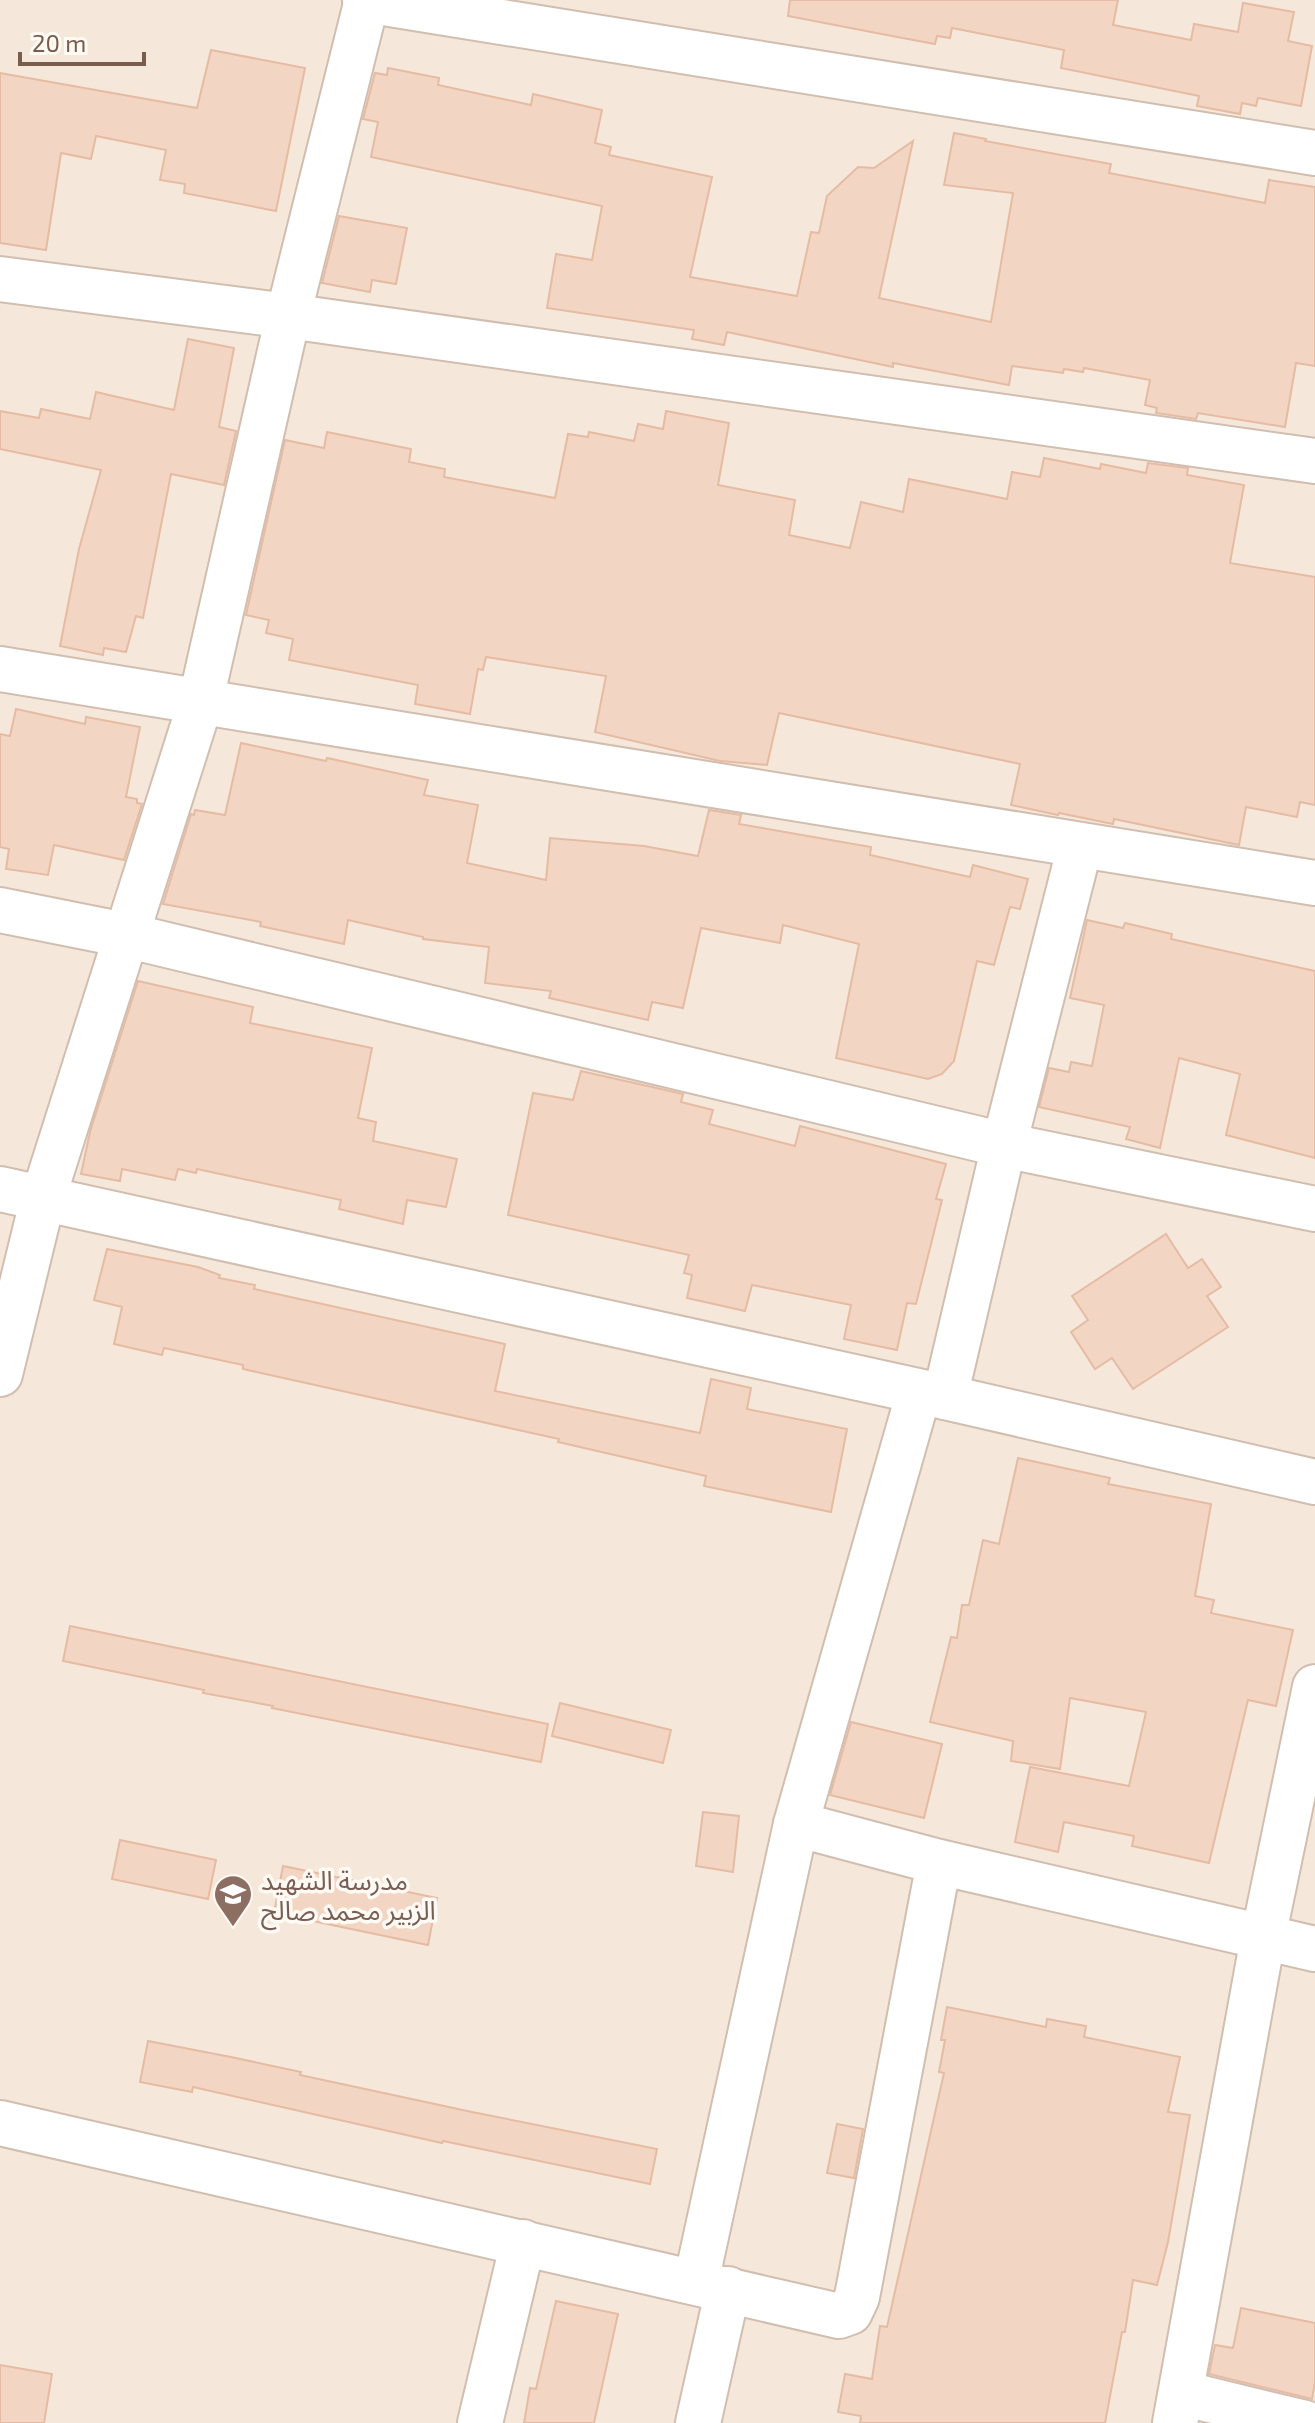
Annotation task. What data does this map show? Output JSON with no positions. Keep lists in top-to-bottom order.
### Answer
{
  "places": {
    "school or university": ["مدرسة الشهيد الزبير محمد صالح"]
  },
  "scale_bar": "20 m"
}
